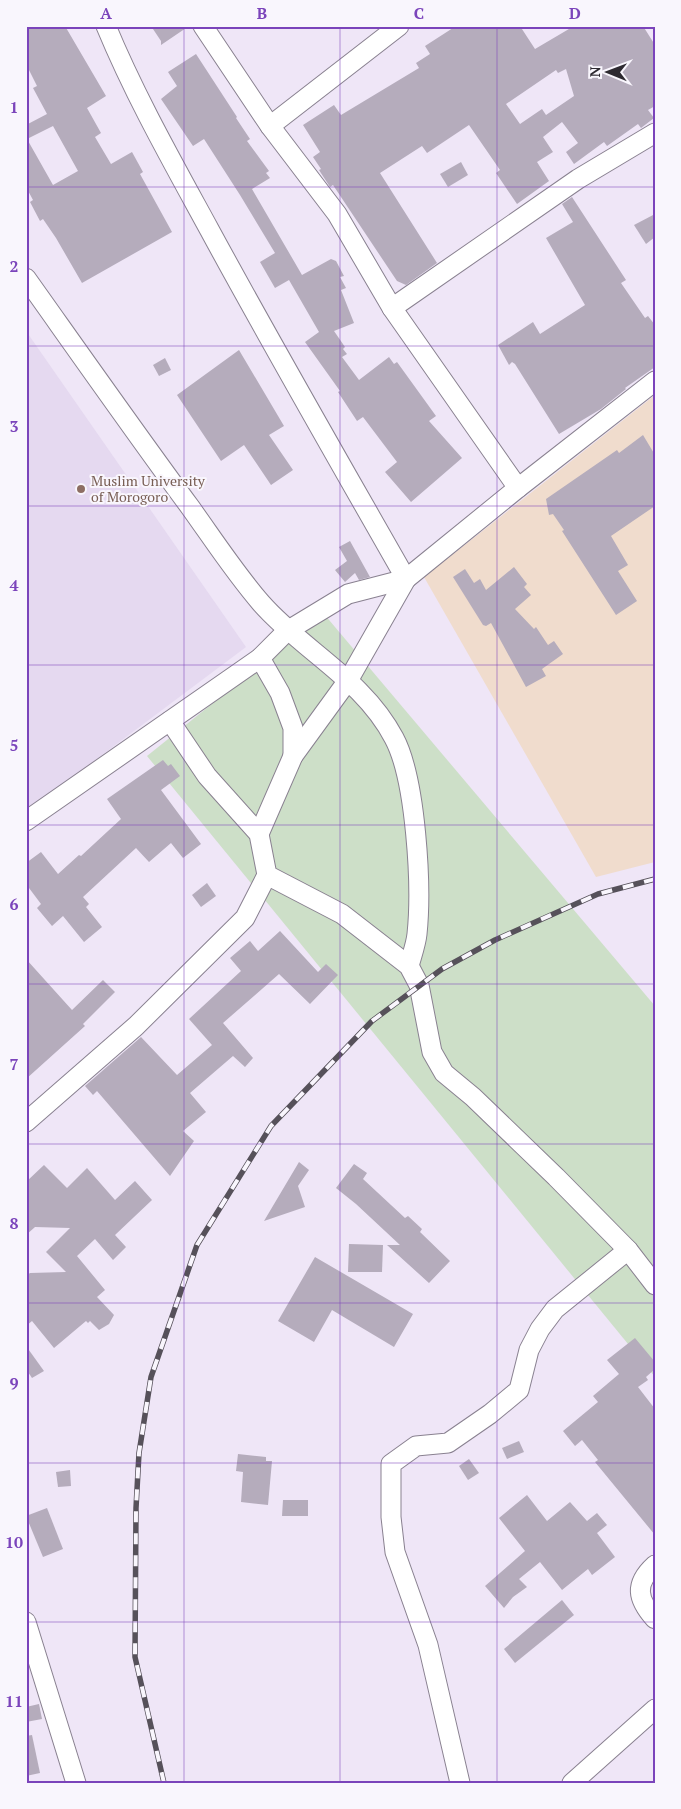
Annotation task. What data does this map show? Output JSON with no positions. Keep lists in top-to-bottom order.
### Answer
{
  "places": ["Muslim University of Morogoro"],
  "north": "left",
  "grid": {
    "columns": [
      "A",
      "B",
      "C",
      "D"
    ],
    "rows": [
      "1",
      "2",
      "3",
      "4",
      "5",
      "6",
      "7",
      "8",
      "9",
      "10",
      "11"
    ]
  }
}
